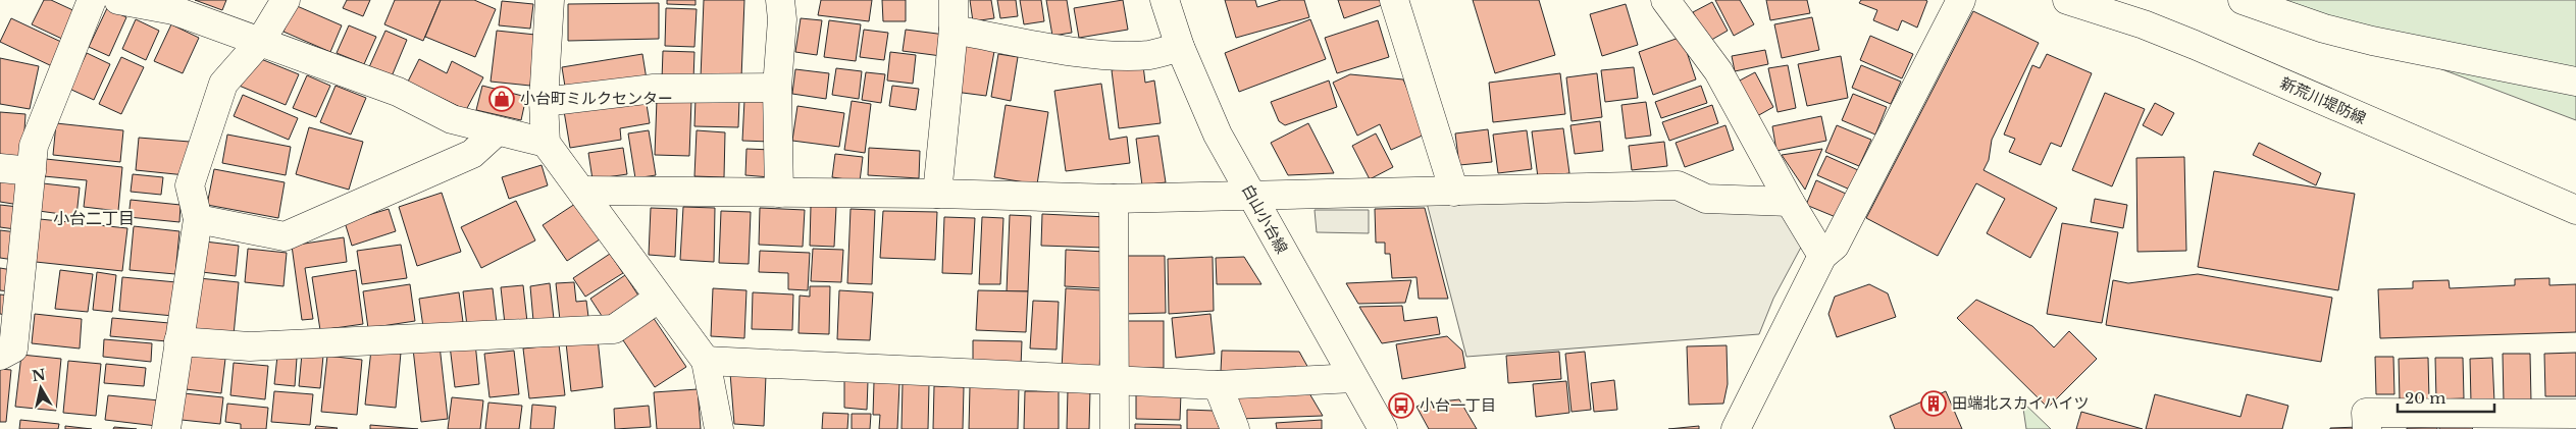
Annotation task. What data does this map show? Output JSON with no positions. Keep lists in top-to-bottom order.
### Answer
{
  "streets": {
    "street": ["新荒川堤防線", "白山小台線"]
  },
  "districts": ["小台二丁目"],
  "places": {
    "shop": ["小台町ミルクセンター"],
    "building": ["田端北スカイハイツ"],
    "bus stop": ["小台一丁目"]
  },
  "scale_bar": "20 m",
  "north": "top"
}
